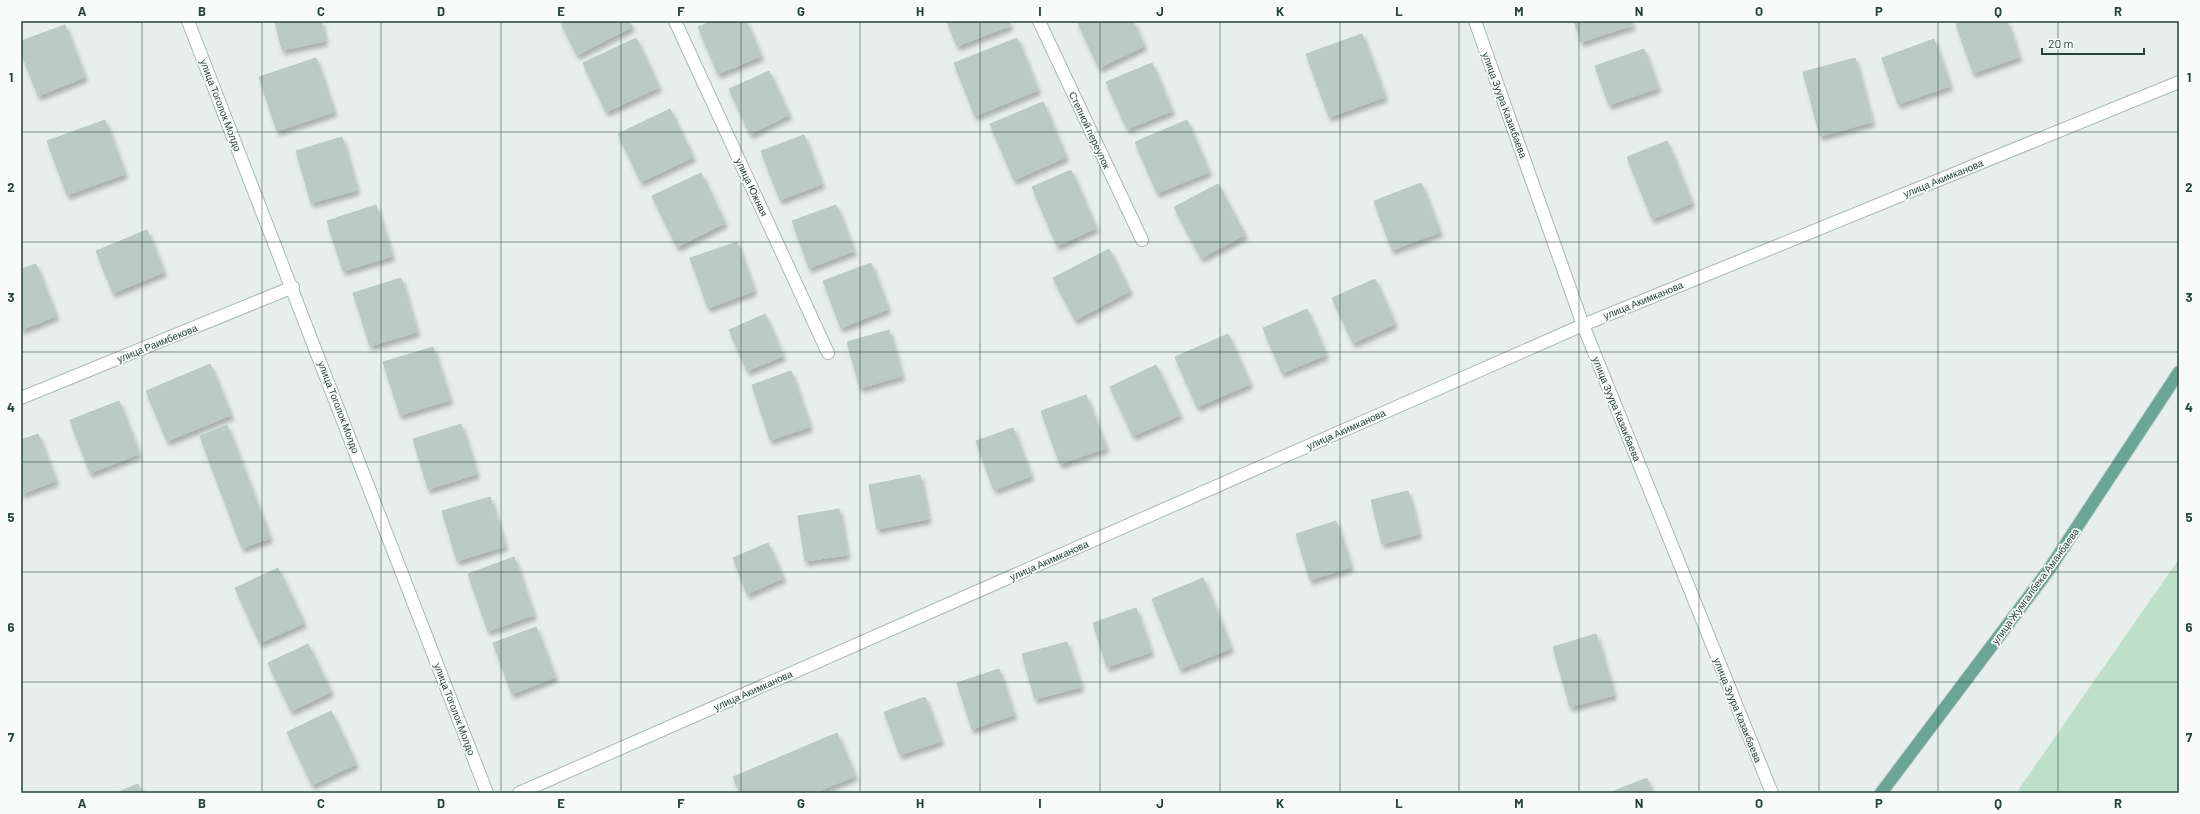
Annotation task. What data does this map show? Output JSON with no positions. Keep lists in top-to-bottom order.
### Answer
{
  "streets": {
    "main road": ["улица Жумгалбека Аманбаева"],
    "street": [
      "улица Тоголок Молдо",
      "улица Зуура Казакбаева",
      "Степной переулок",
      "улица Акимканова",
      "улица Южная",
      "улица Раимбекова"
    ]
  },
  "crossings": [
    ["улица Тоголок Молдо", "улица Раимбекова"],
    ["улица Зуура Казакбаева", "улица Акимканова"]
  ],
  "scale_bar": "20 m",
  "grid": {
    "columns": [
      "A",
      "B",
      "C",
      "D",
      "E",
      "F",
      "G",
      "H",
      "I",
      "J",
      "K",
      "L",
      "M",
      "N",
      "O",
      "P",
      "Q",
      "R"
    ],
    "rows": [
      "1",
      "2",
      "3",
      "4",
      "5",
      "6",
      "7"
    ]
  }
}
